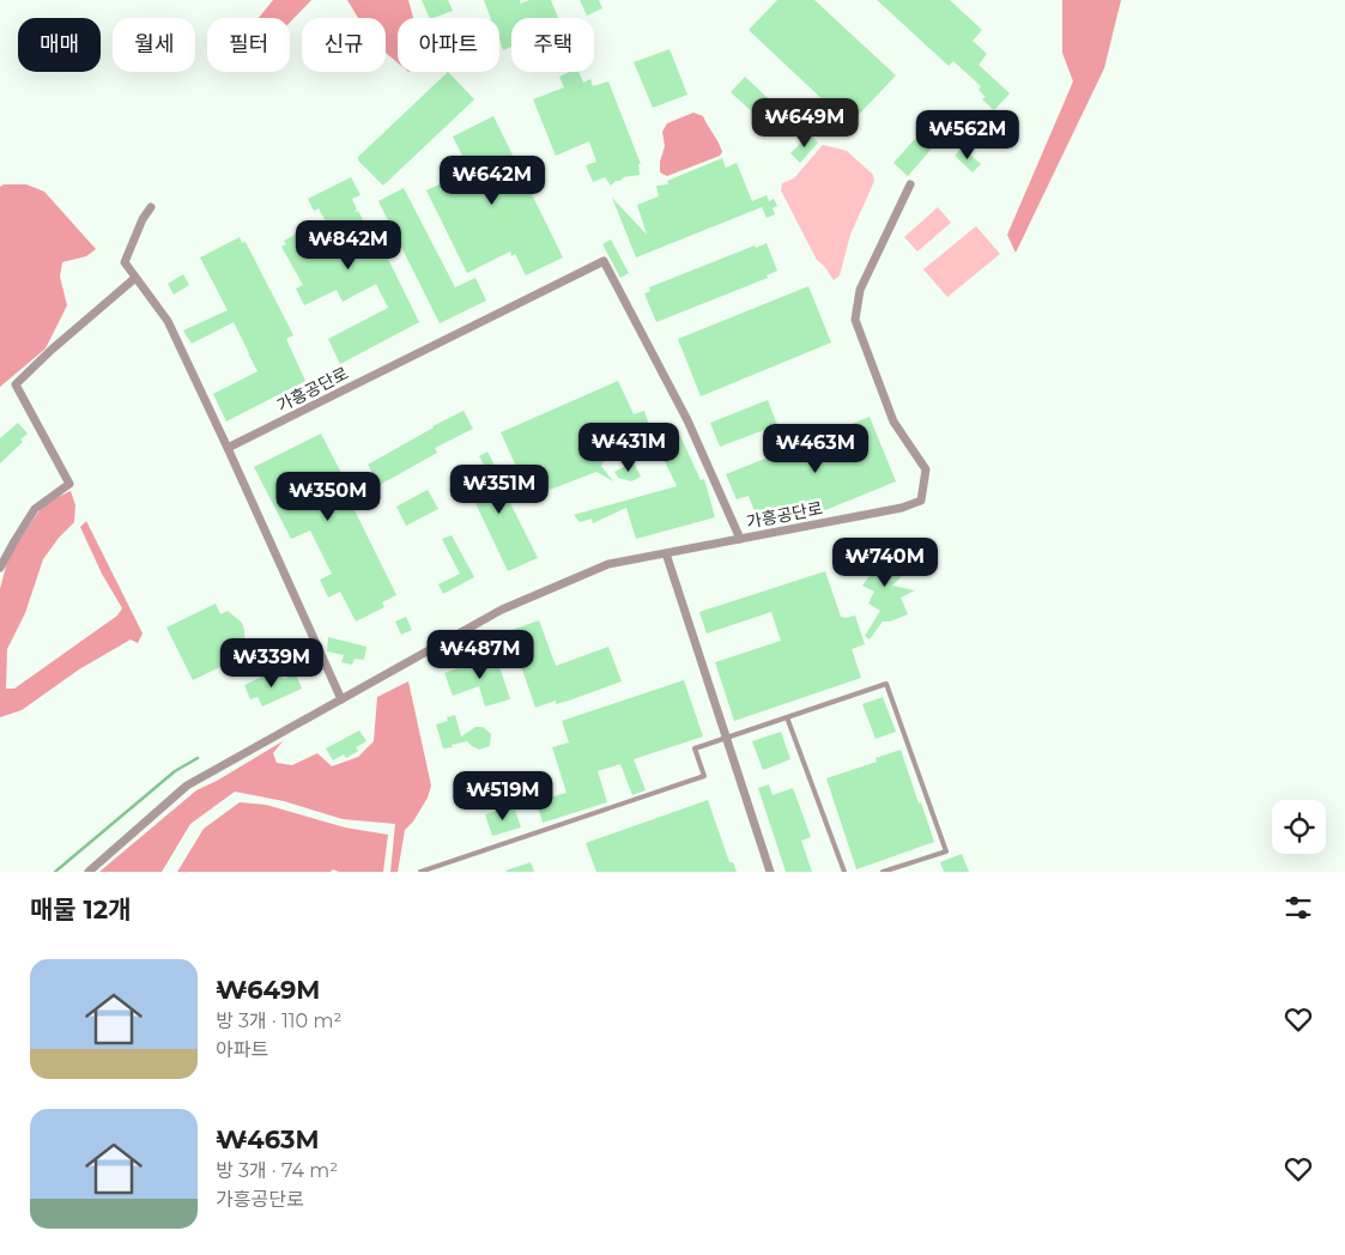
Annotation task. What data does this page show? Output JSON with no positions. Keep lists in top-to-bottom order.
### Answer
{
  "streets": {
    "street": ["가흥공단로"]
  },
  "page": {
    "chip": [
      "매매",
      "월세",
      "필터",
      "신규",
      "아파트",
      "주택"
    ],
    "price": [
      "₩649M",
      "₩562M",
      "₩642M",
      "₩842M",
      "₩431M",
      "₩463M",
      "₩351M",
      "₩350M",
      "₩740M",
      "₩487M",
      "₩339M",
      "₩519M"
    ],
    "heading": "매물 12개",
    "list": [
      {
        "name": "₩649M",
        "note": "방 3개 · 110 m² · 아파트"
      },
      {
        "name": "₩463M",
        "note": "방 3개 · 74 m² · 가흥공단로"
      }
    ]
  }
}
